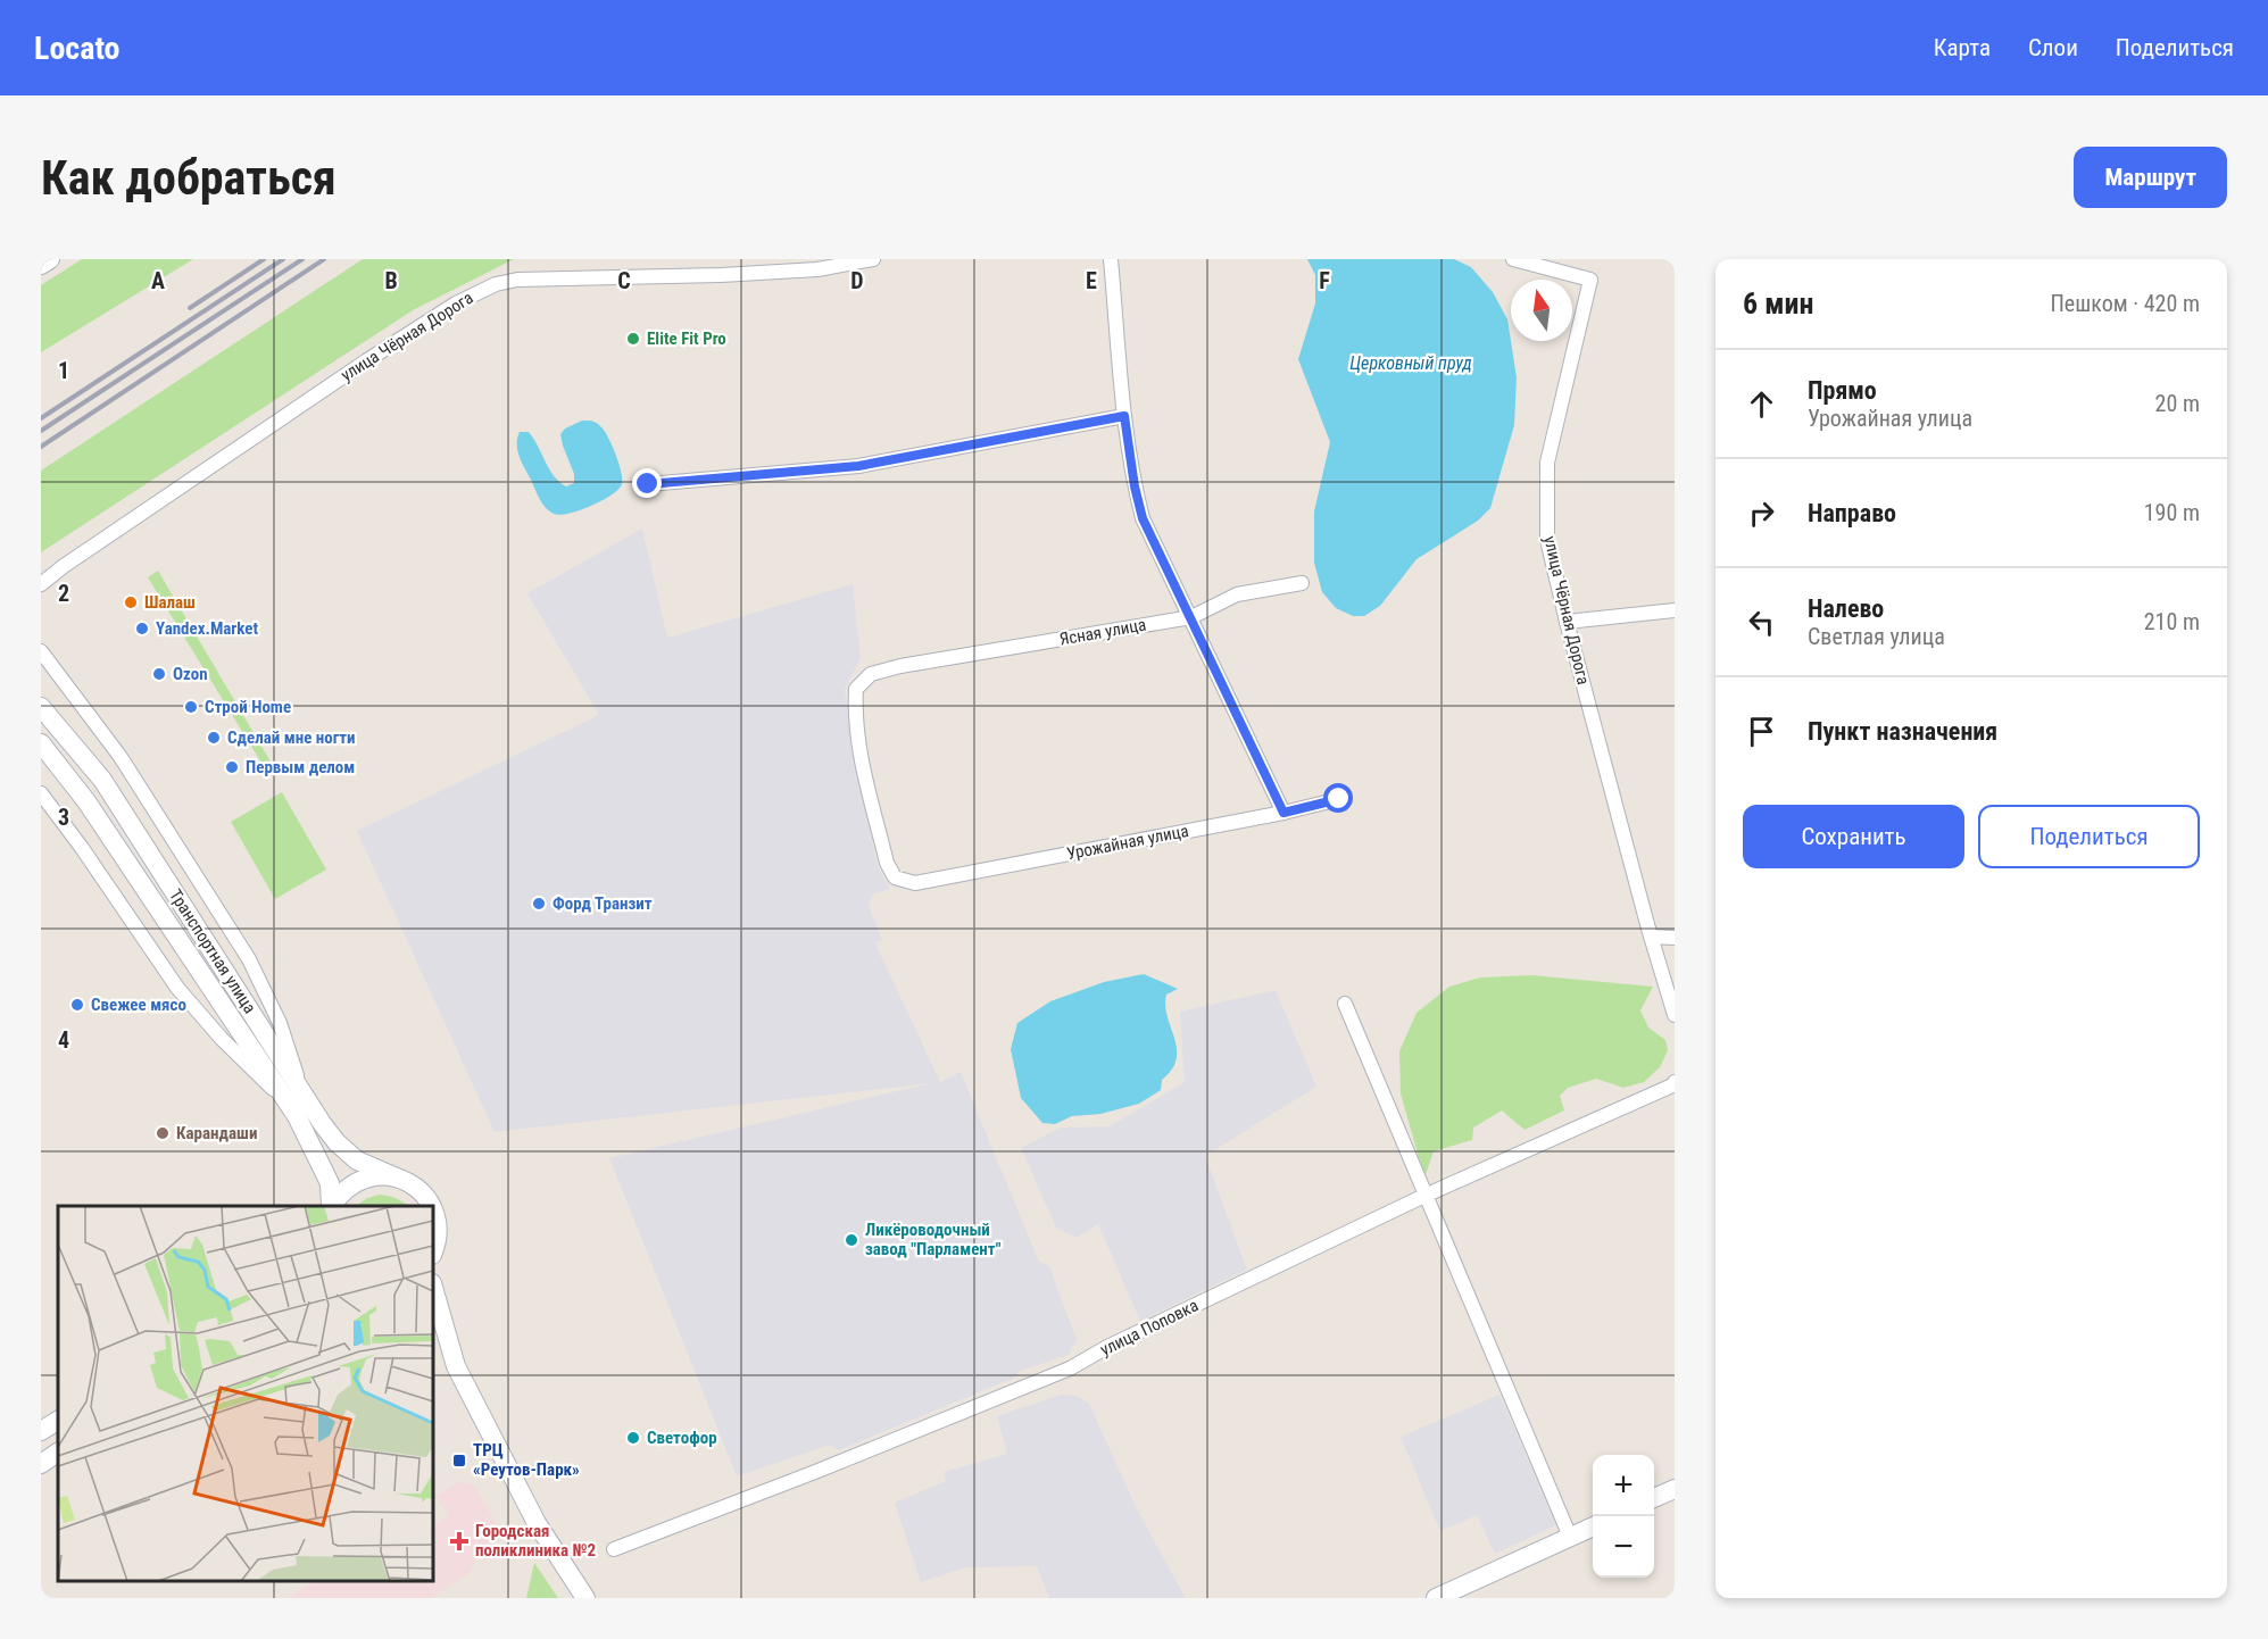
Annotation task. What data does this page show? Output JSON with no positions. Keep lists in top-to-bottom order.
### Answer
{
  "streets": {
    "street": [
      "улица Чёрная Дорога",
      "Ясная улица",
      "Урожайная улица",
      "Транспортная улица",
      "улица Поповка"
    ]
  },
  "crossings": [
    ["Ясная улица", "Урожайная улица"]
  ],
  "water": ["Церковный пруд"],
  "places": {
    "other": [
      "Elite Fit Pro",
      "Шалаш",
      "Yandex.Market",
      "Ozon",
      "Строй Home",
      "Сделай мне ногти",
      "Первым делом",
      "Форд Транзит",
      "Свежее мясо",
      "Карандаши",
      "Ликёроводочный завод \"Парламент\"",
      "Светофор"
    ],
    "transit": ["ТРЦ «Реутов-Парк»"],
    "health": ["Городская поликлиника №2"]
  },
  "north": "top",
  "page": {
    "header": "Locato",
    "nav": ["Карта", "Слои", "Поделиться"],
    "buttons": [
      "Маршрут",
      ["Сохранить", "Поделиться"]
    ],
    "title": "Как добраться",
    "heading": ["6 мин", "Пешком · 420 m"],
    "list": [
      ["Прямо", "Урожайная улица", "20 m"],
      ["Направо", "190 m"],
      ["Налево", "Светлая улица", "210 m"],
      "Пункт назначения"
    ],
    "map_buttons": ["+", "−"]
  },
  "grid": {
    "columns": [
      "A",
      "B",
      "C",
      "D",
      "E",
      "F"
    ],
    "rows": [
      "1",
      "2",
      "3",
      "4"
    ]
  }
}
